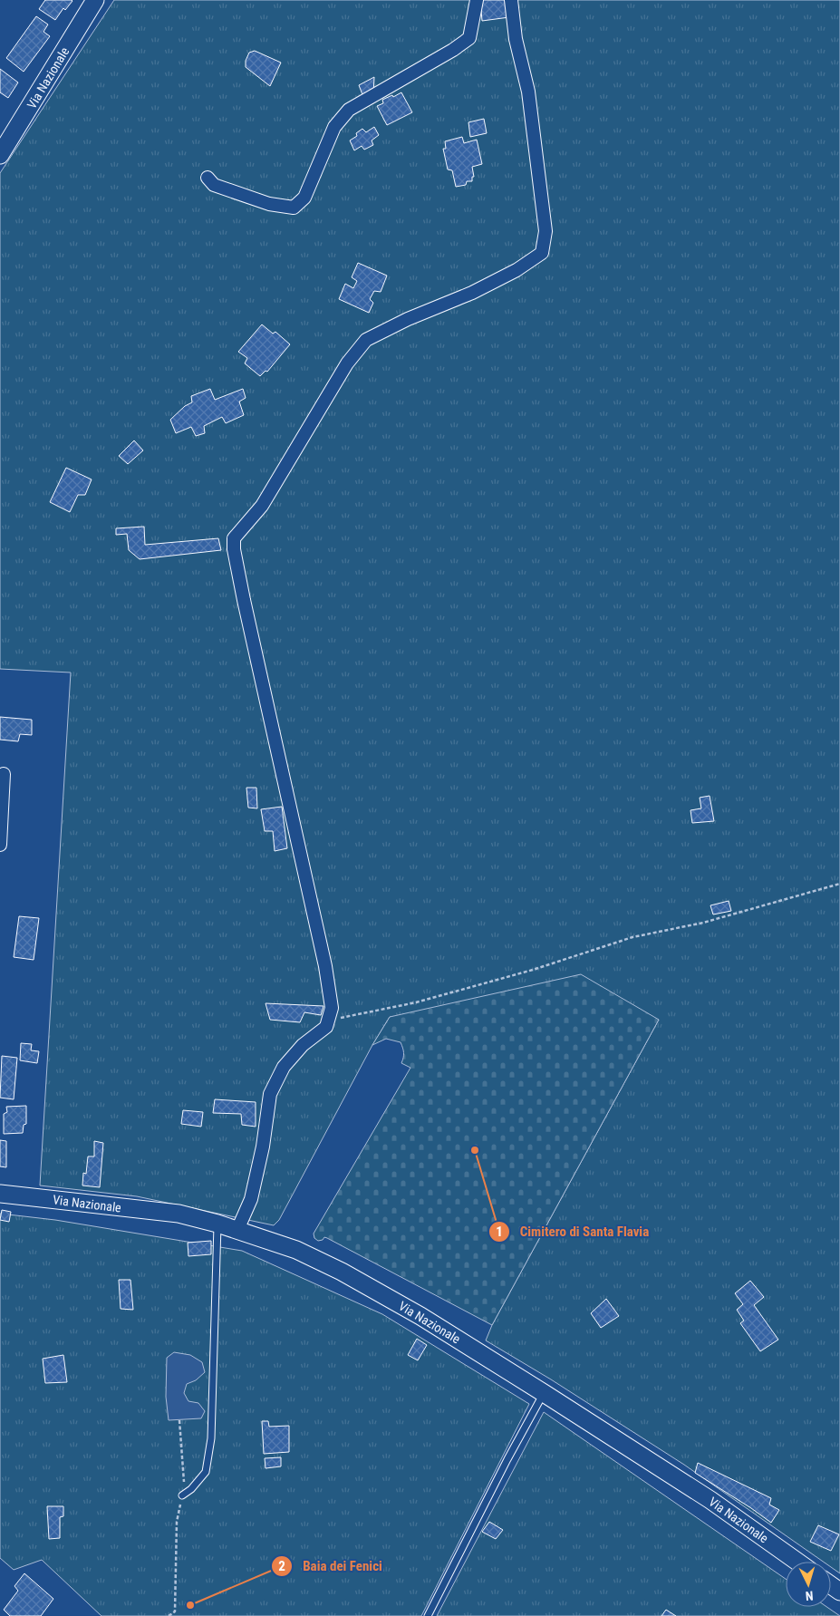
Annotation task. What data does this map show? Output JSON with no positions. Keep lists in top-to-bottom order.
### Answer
{
  "streets": {
    "main road": ["Via Nazionale"]
  },
  "places": ["Cimitero di Santa Flavia", "Baia dei Fenici"],
  "north": "bottom"
}
